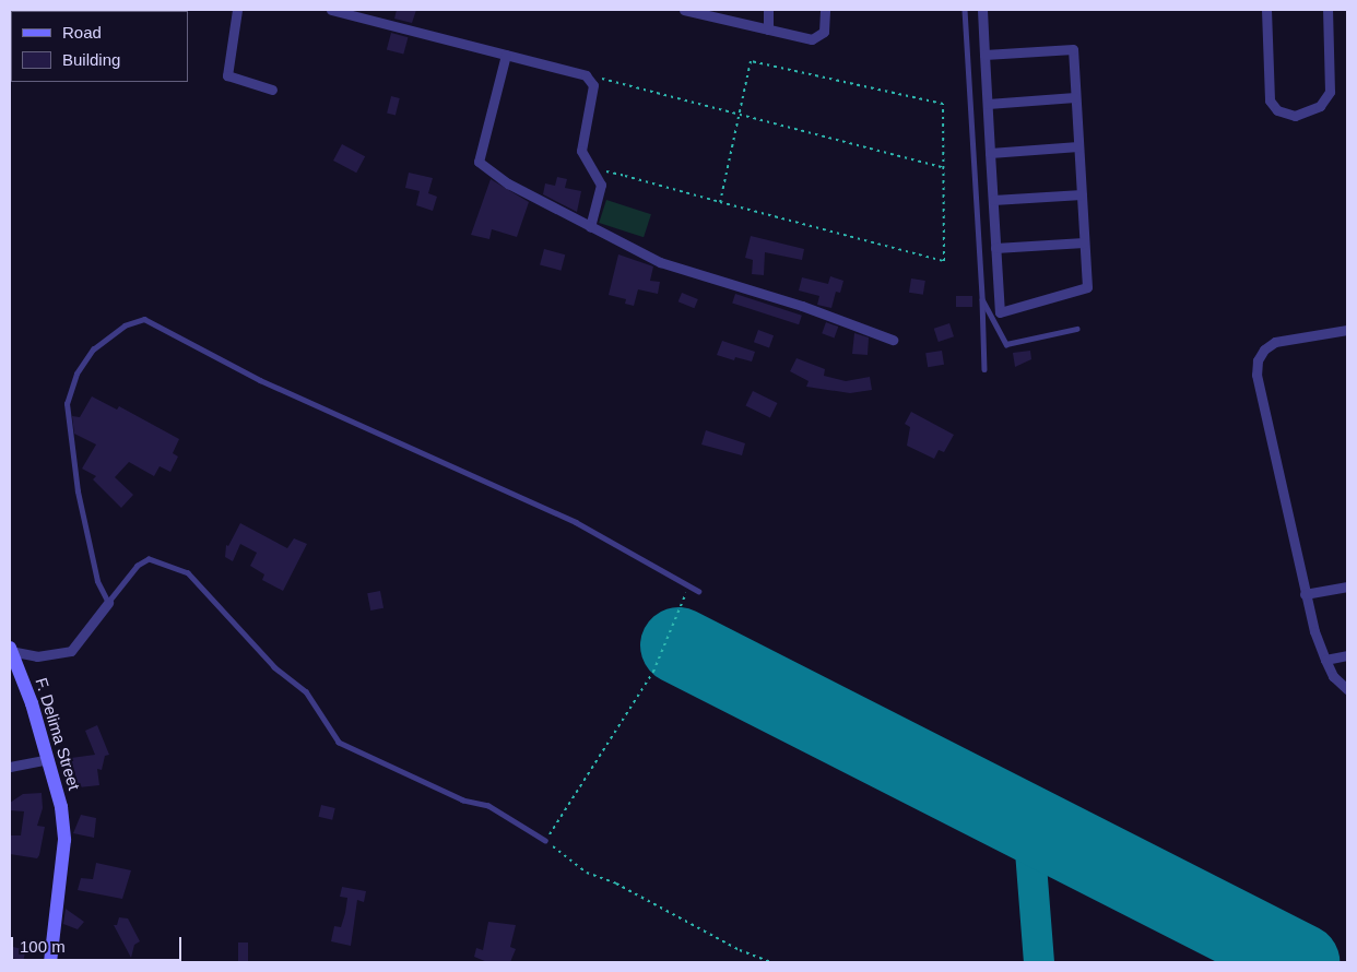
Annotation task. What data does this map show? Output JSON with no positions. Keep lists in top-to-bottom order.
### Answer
{
  "streets": {
    "street": ["F. Delima Street"]
  },
  "legend": ["Road", "Building"],
  "scale_bar": "100 m"
}
